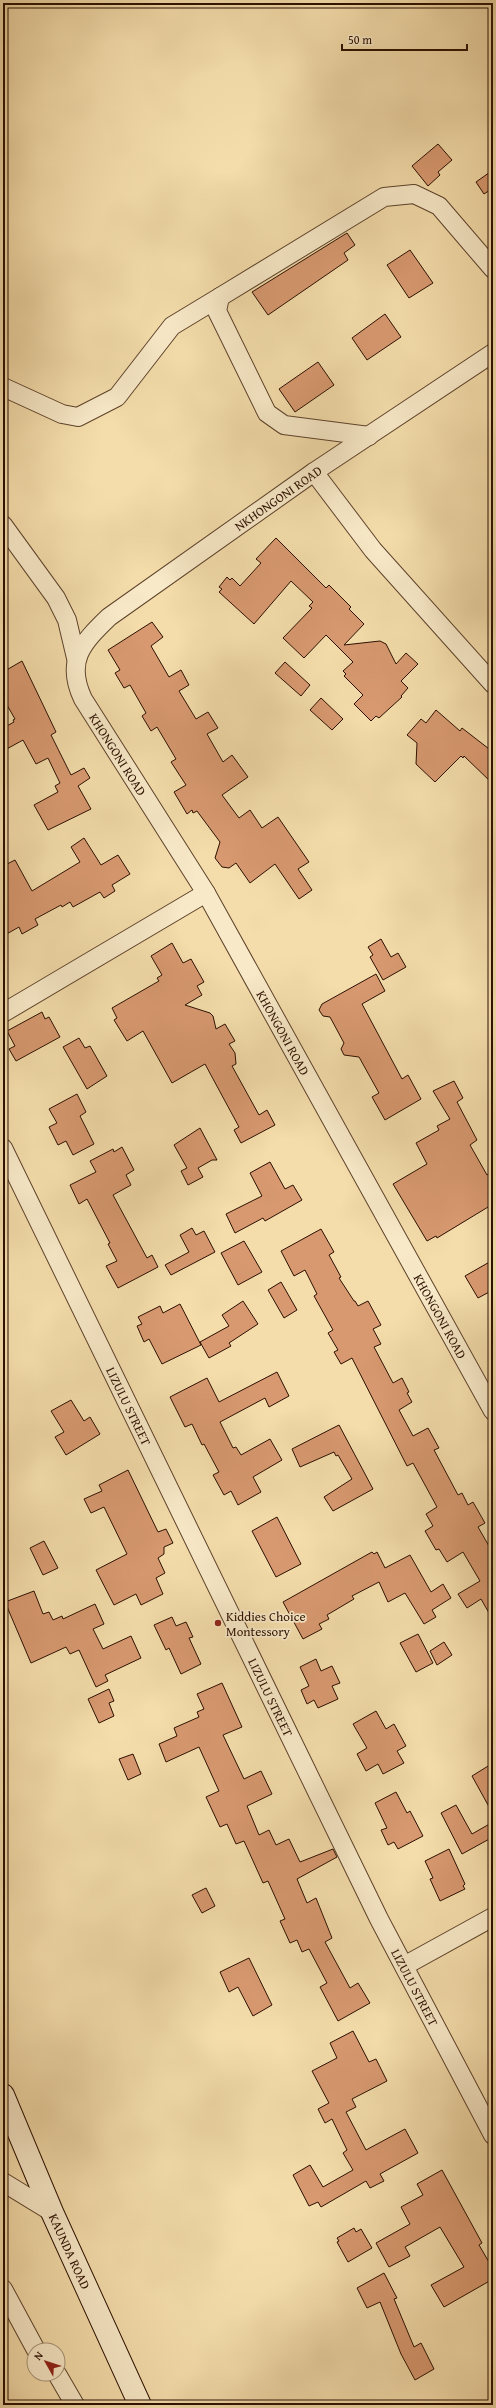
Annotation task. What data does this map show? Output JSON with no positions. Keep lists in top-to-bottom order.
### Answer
{
  "streets": {
    "main road": ["KAUNDA ROAD"],
    "street": ["NKHONGONI ROAD", "KHONGONI ROAD", "LIZULU STREET"]
  },
  "crossings": [
    ["NKHONGONI ROAD", "KHONGONI ROAD"]
  ],
  "places": ["Kiddies Choice Montessory"],
  "scale_bar": "50 m",
  "north": "top left"
}
